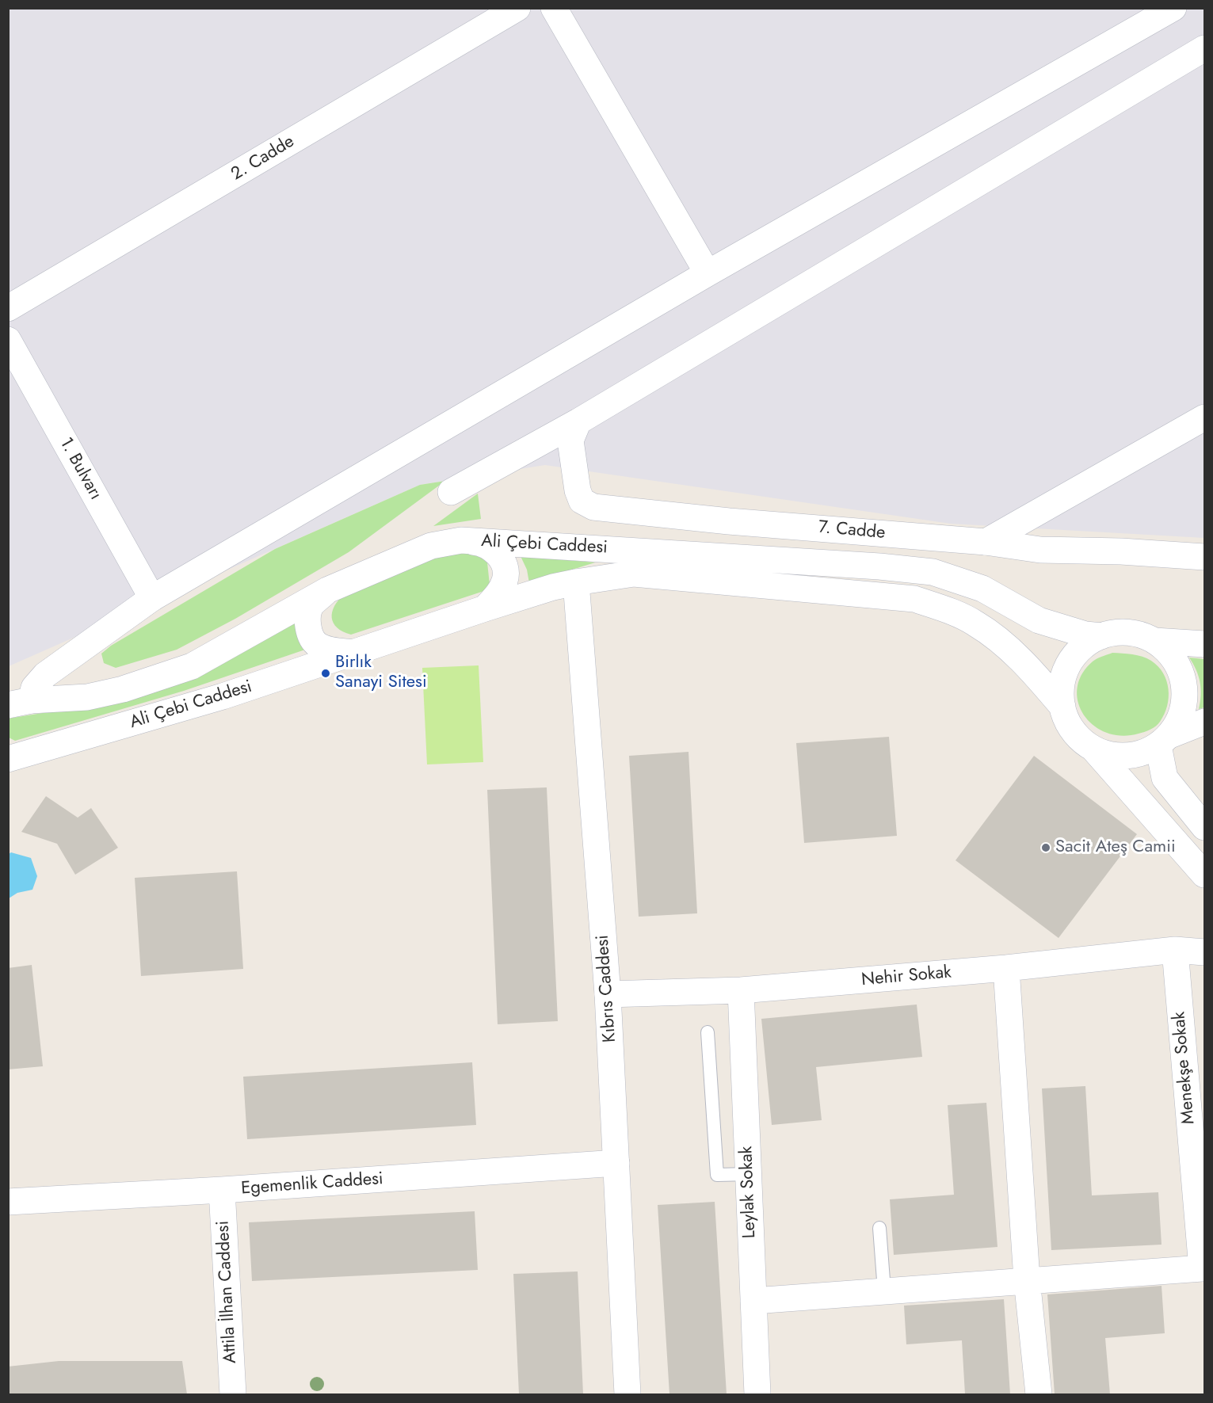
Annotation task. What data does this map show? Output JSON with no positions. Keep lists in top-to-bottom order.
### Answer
{
  "streets": {
    "street": [
      "2. Cadde",
      "1. Bulvarı",
      "7. Cadde",
      "Ali Çebi Caddesi",
      "Nehir Sokak",
      "Kıbrıs Caddesi",
      "Menekşe Sokak",
      "Egemenlik Caddesi",
      "Leylak Sokak",
      "Attila İlhan Caddesi"
    ]
  },
  "crossings": [
    ["Ali Çebi Caddesi", "Kıbrıs Caddesi"],
    ["Nehir Sokak", "Kıbrıs Caddesi"],
    ["Nehir Sokak", "Menekşe Sokak"],
    ["Nehir Sokak", "Leylak Sokak"],
    ["Kıbrıs Caddesi", "Egemenlik Caddesi"],
    ["Egemenlik Caddesi", "Attila İlhan Caddesi"]
  ],
  "places": ["Birlık Sanayi Sitesi", "Sacit Ateş Camii"]
}
